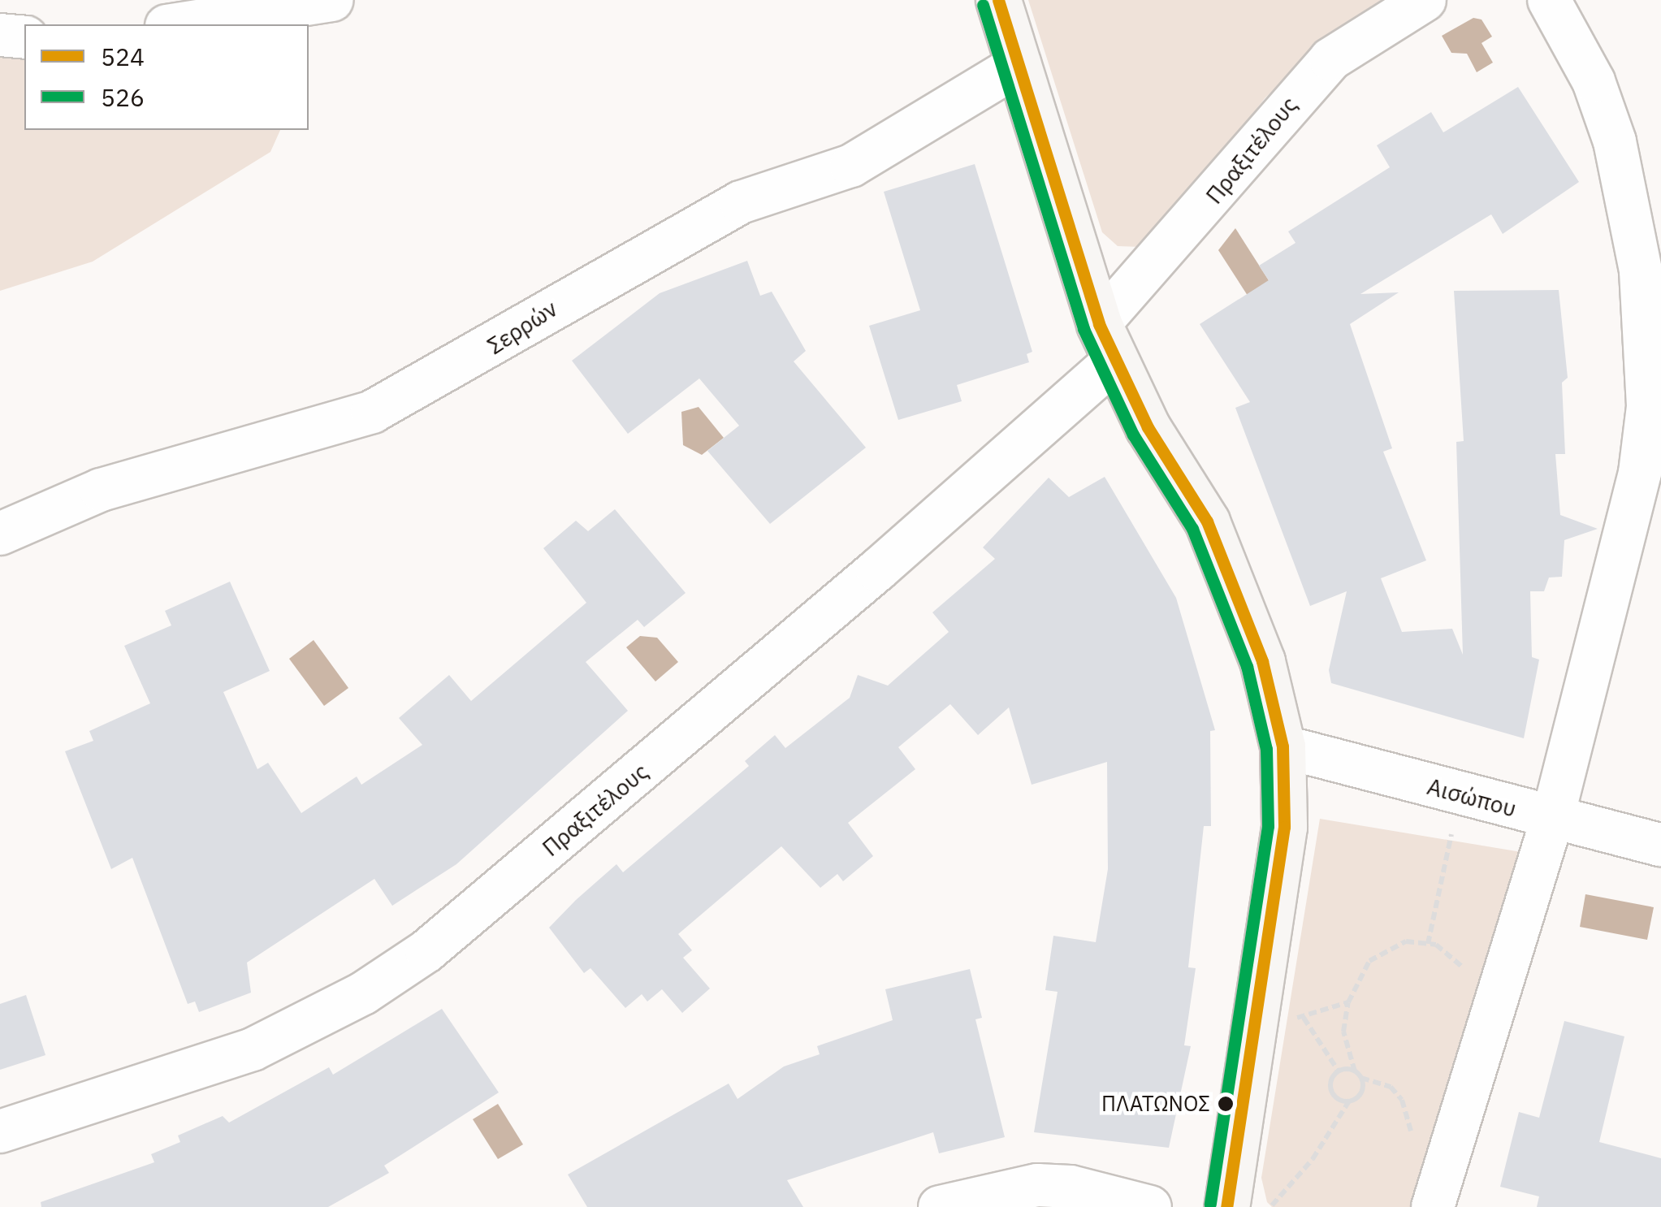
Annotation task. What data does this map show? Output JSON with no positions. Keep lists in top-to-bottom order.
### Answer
{
  "streets": {
    "street": ["Πραξιτέλους", "Σερρών", "Αισώπου"]
  },
  "places": ["ΠΛΑΤΩΝΟΣ"],
  "lines": ["transit line 524", "transit line 526"],
  "legend": ["524", "526"]
}
